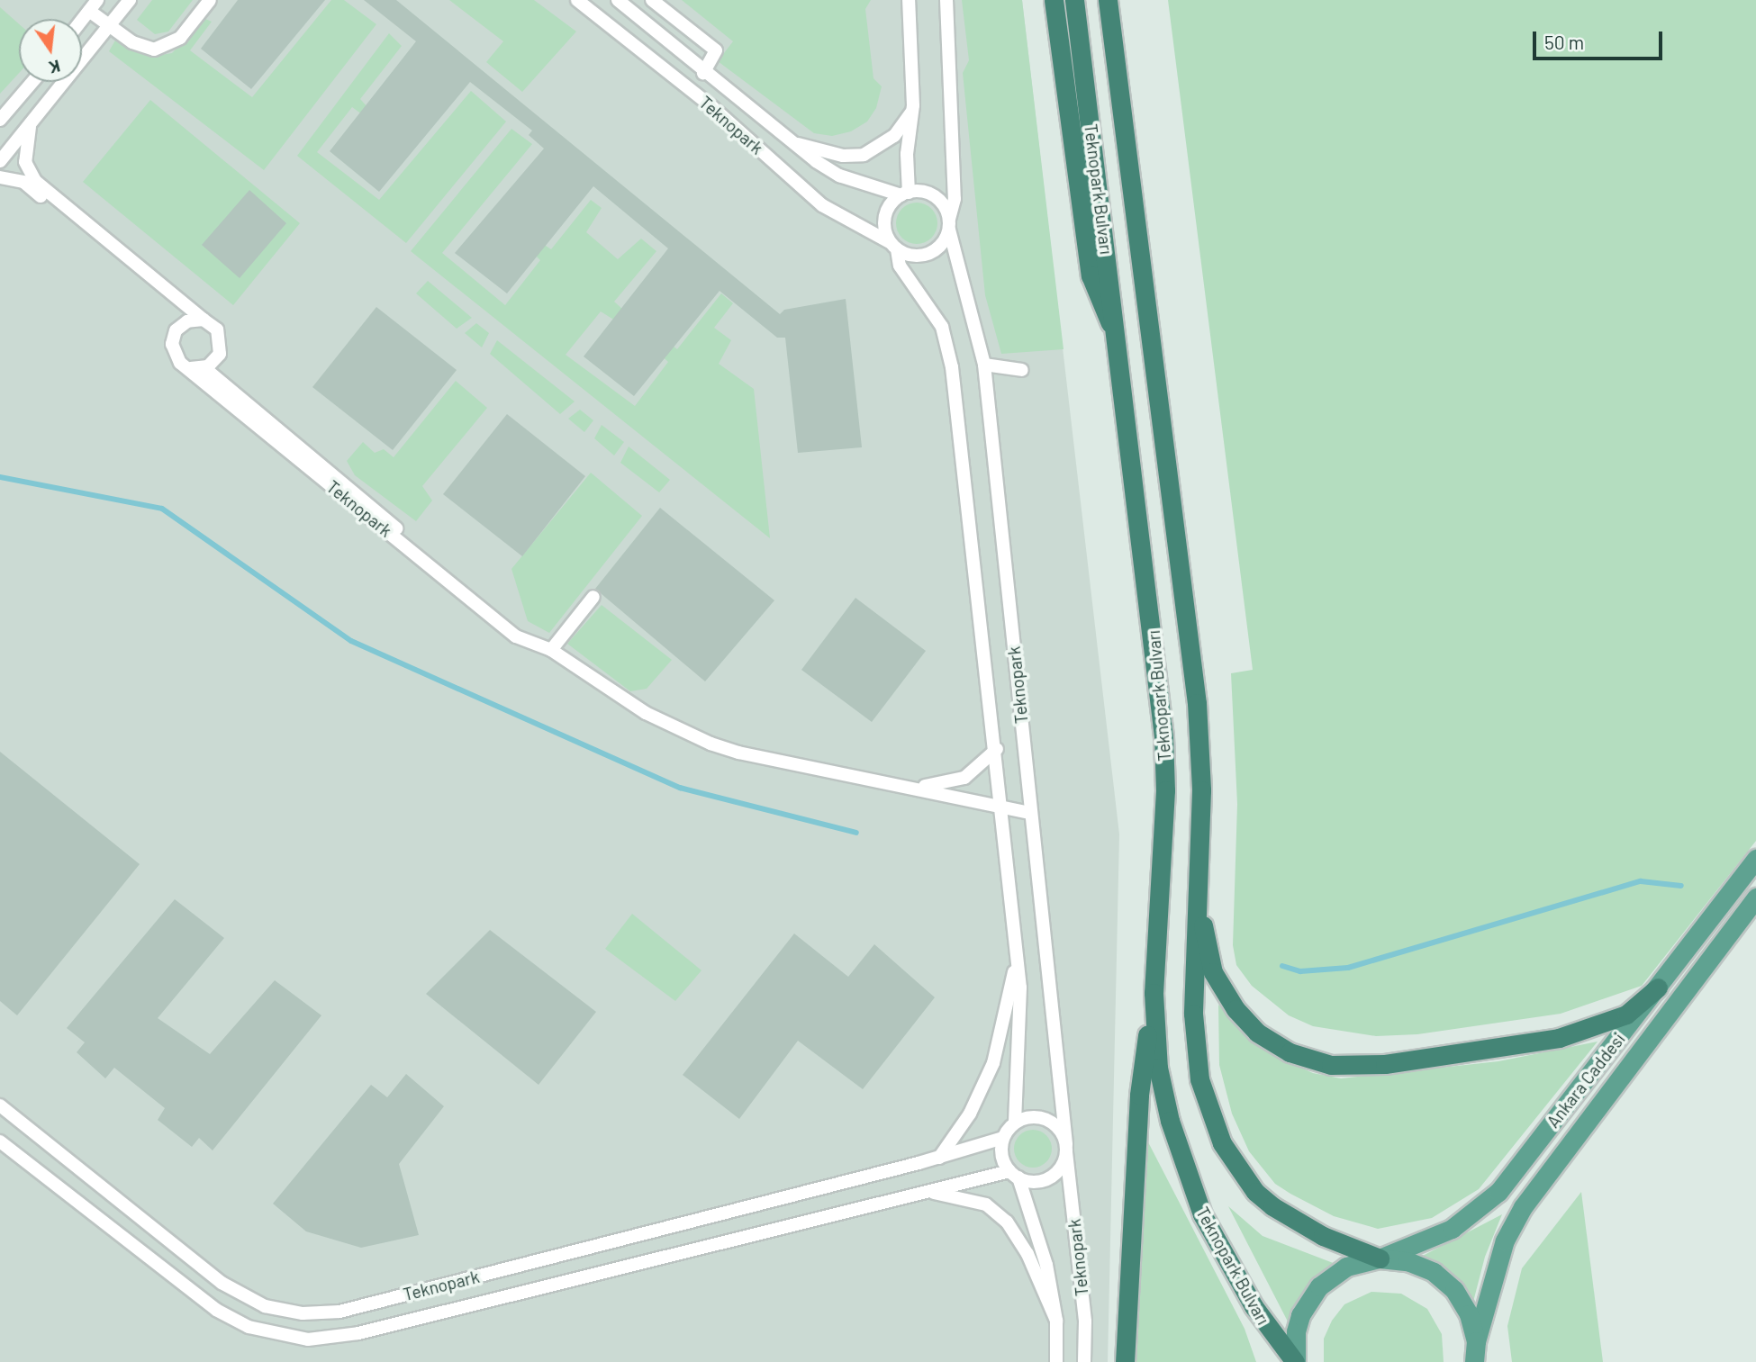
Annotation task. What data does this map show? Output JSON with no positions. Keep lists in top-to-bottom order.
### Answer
{
  "streets": {
    "highway": ["Teknopark Bulvarı"],
    "main road": ["Ankara Caddesi"],
    "street": ["Teknopark"]
  },
  "crossings": [
    ["Teknopark Bulvarı", "Ankara Caddesi"]
  ],
  "scale_bar": "50 m",
  "north": "bottom"
}
